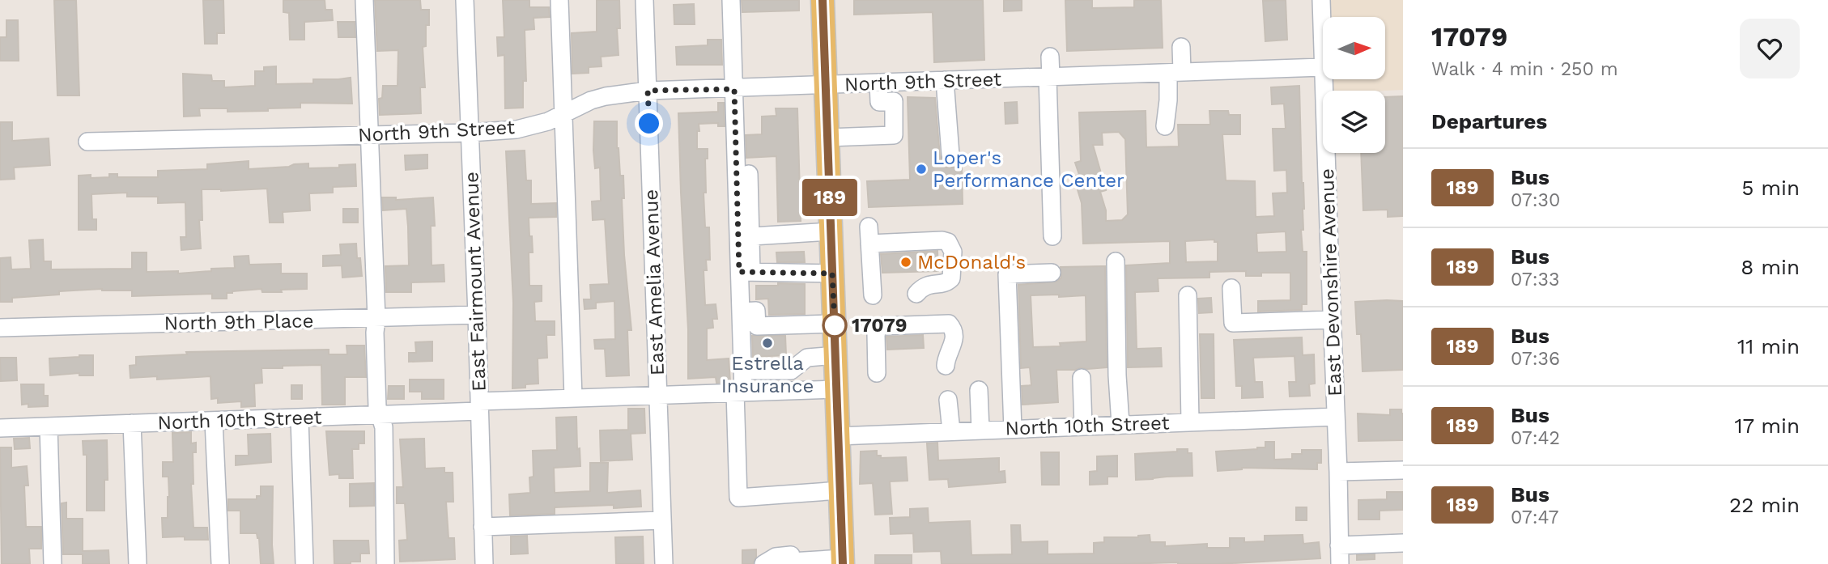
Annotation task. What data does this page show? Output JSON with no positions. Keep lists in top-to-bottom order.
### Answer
{
  "streets": {
    "street": [
      "North 9th Street",
      "East Fairmount Avenue",
      "East Amelia Avenue",
      "East Devonshire Avenue",
      "North 9th Place",
      "North 10th Street"
    ]
  },
  "crossings": [
    ["North 9th Street", "East Fairmount Avenue"],
    ["North 9th Street", "East Amelia Avenue"],
    ["North 9th Street", "East Devonshire Avenue"],
    ["East Fairmount Avenue", "North 9th Place"],
    ["East Fairmount Avenue", "North 10th Street"],
    ["East Amelia Avenue", "North 10th Street"],
    ["East Devonshire Avenue", "North 10th Street"]
  ],
  "places": [
    "Loper's Performance Center",
    "McDonald's",
    "17079",
    "Estrella Insurance"
  ],
  "lines": ["bus line 189"],
  "north": "right",
  "page": {
    "on_map": "189",
    "heading": [
      ["17079", "Walk · 4 min · 250 m"],
      "Departures"
    ],
    "list": [
      {
        "mark": "189",
        "name": "Bus",
        "note": "07:30",
        "value": "5 min"
      },
      {
        "mark": "189",
        "name": "Bus",
        "note": "07:33",
        "value": "8 min"
      },
      {
        "mark": "189",
        "name": "Bus",
        "note": "07:36",
        "value": "11 min"
      },
      {
        "mark": "189",
        "name": "Bus",
        "note": "07:42",
        "value": "17 min"
      },
      {
        "mark": "189",
        "name": "Bus",
        "note": "07:47",
        "value": "22 min"
      }
    ]
  }
}
